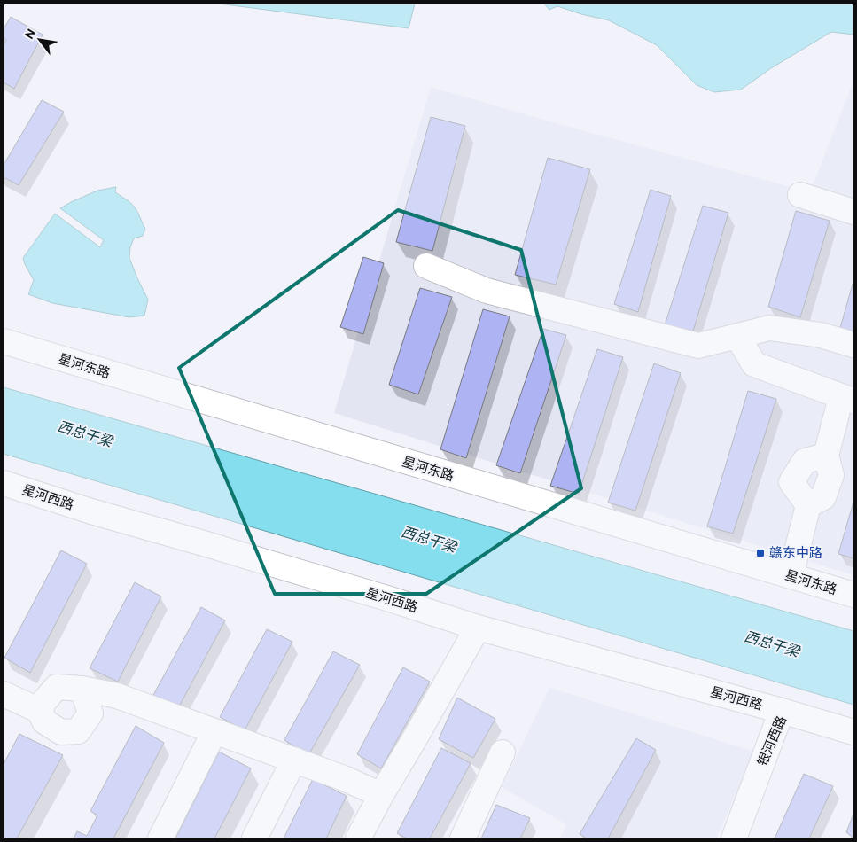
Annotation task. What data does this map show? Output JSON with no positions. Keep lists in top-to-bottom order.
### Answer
{
  "streets": {
    "street": ["星河东路", "星河西路", "银河西路"]
  },
  "crossings": [
    ["星河西路", "银河西路"]
  ],
  "water": ["西总干梁"],
  "places": {
    "transit": ["赣东中路"]
  },
  "north": "top left"
}
